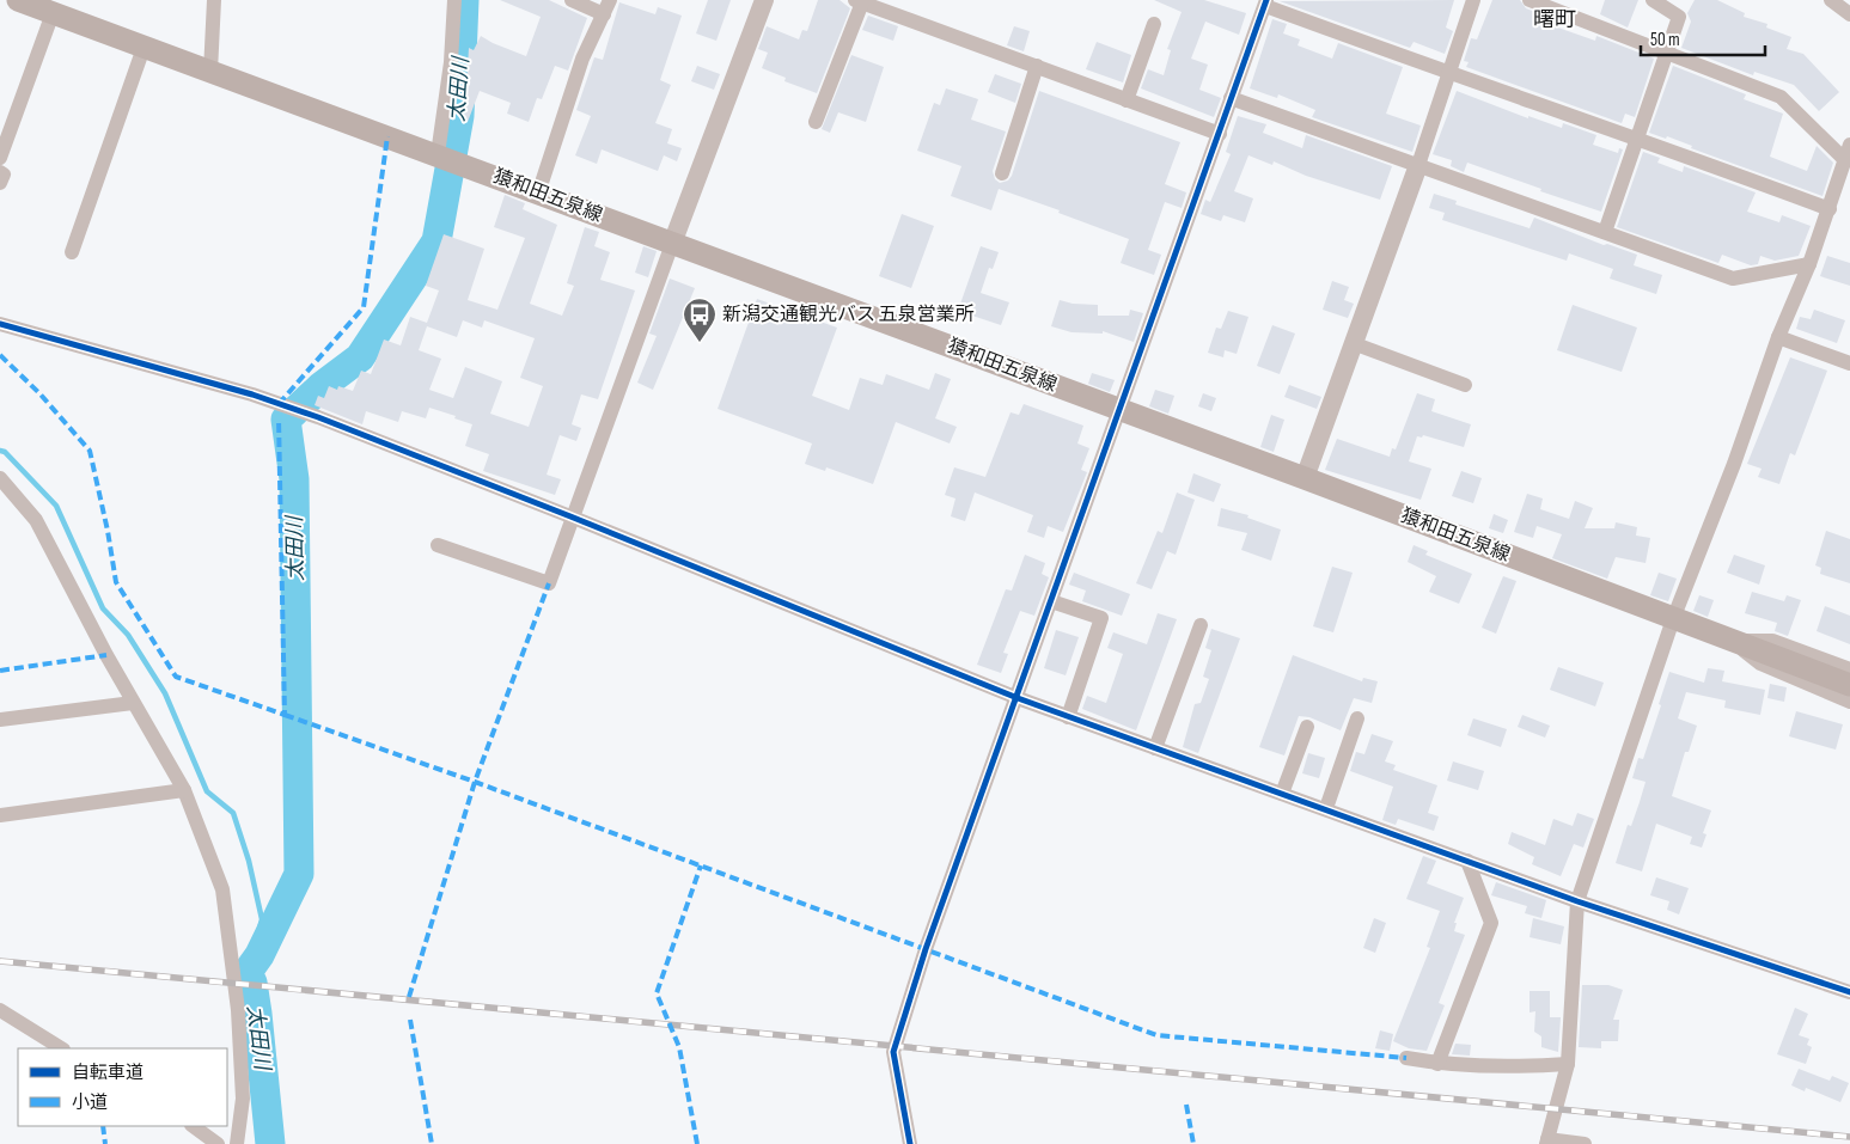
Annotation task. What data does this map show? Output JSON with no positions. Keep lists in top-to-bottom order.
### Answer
{
  "streets": {
    "main road": ["猿和田五泉線"]
  },
  "districts": ["曙町"],
  "water": ["太田川"],
  "places": {
    "bus stop": ["新潟交通観光バス 五泉営業所"]
  },
  "legend": ["自転車道", "小道"],
  "scale_bar": "50 m"
}
